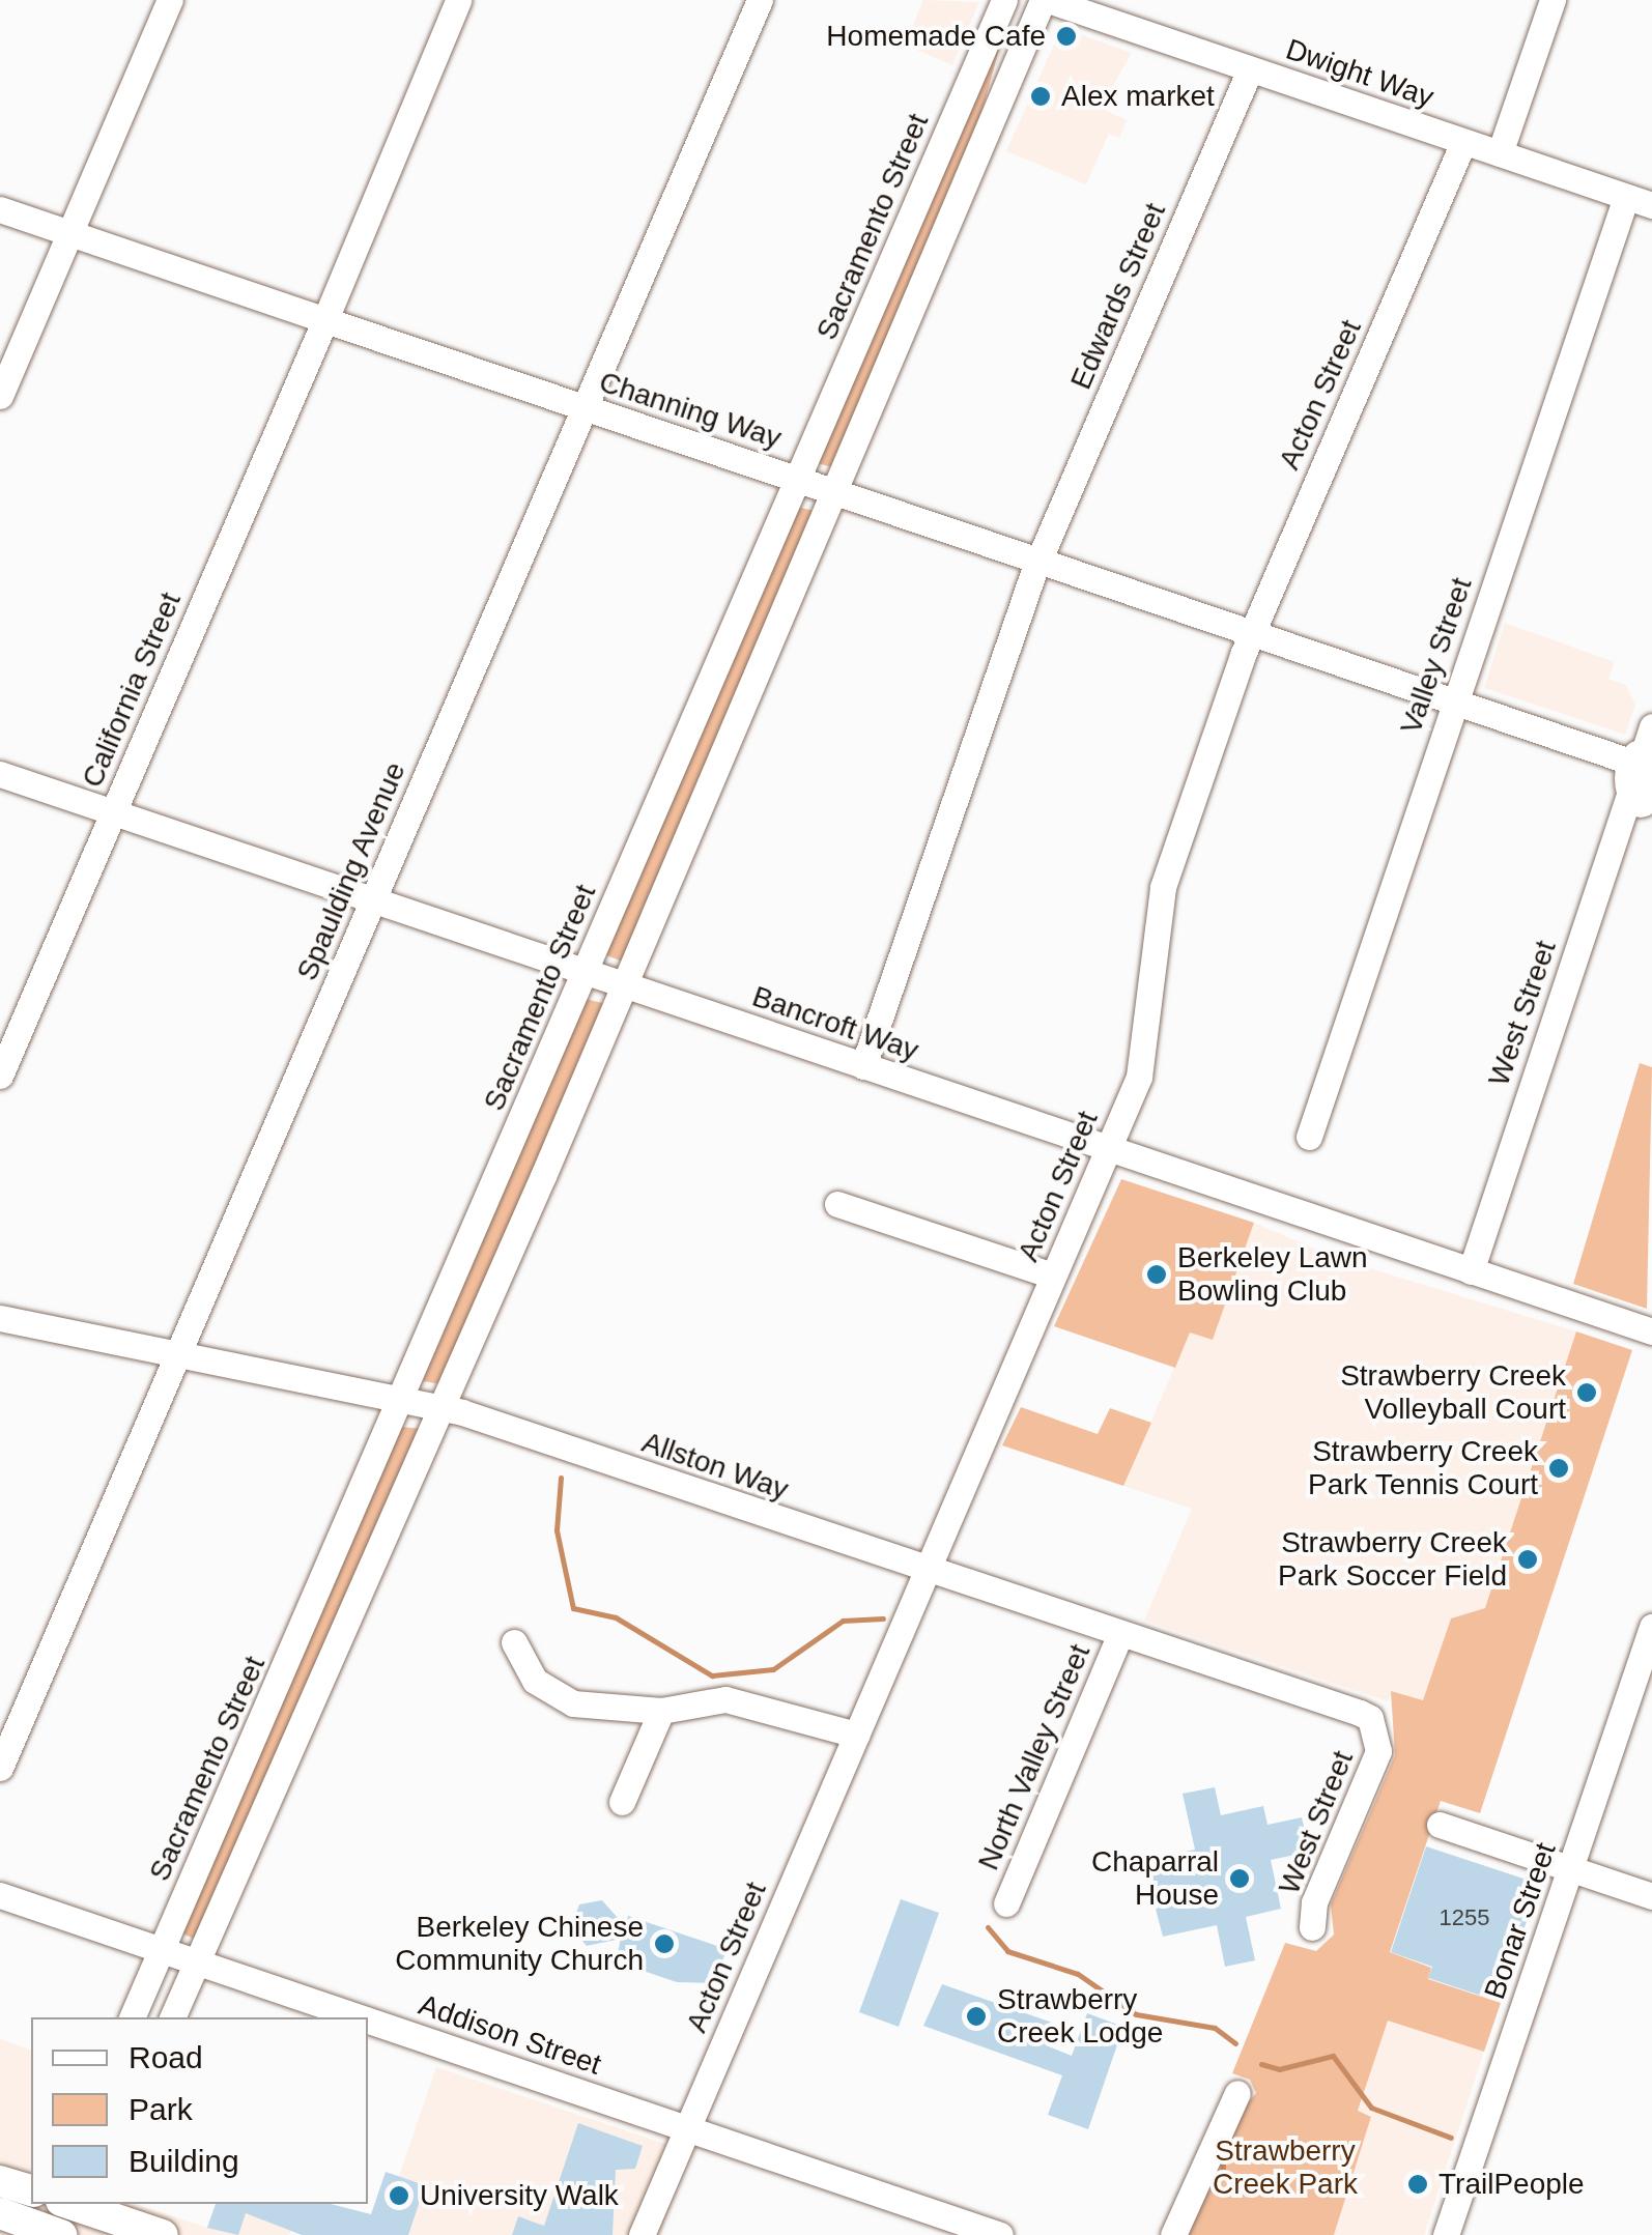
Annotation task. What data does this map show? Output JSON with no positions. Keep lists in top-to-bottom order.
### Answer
{
  "streets": {
    "street": [
      "Dwight Way",
      "Sacramento Street",
      "Edwards Street",
      "Acton Street",
      "Channing Way",
      "Valley Street",
      "California Street",
      "Spaulding Avenue",
      "West Street",
      "Bancroft Way",
      "Allston Way",
      "North Valley Street",
      "Bonar Street",
      "Addison Street"
    ]
  },
  "crossings": [
    ["Dwight Way", "Edwards Street"],
    ["Dwight Way", "Acton Street"],
    ["Dwight Way", "Valley Street"],
    ["Sacramento Street", "Channing Way"],
    ["Sacramento Street", "Bancroft Way"],
    ["Sacramento Street", "Allston Way"],
    ["Sacramento Street", "Addison Street"],
    ["Edwards Street", "Channing Way"],
    ["Edwards Street", "Bancroft Way"],
    ["Acton Street", "Channing Way"],
    ["Acton Street", "Bancroft Way"],
    ["Acton Street", "Allston Way"],
    ["Acton Street", "Addison Street"],
    ["Channing Way", "Valley Street"],
    ["Channing Way", "California Street"],
    ["Channing Way", "Spaulding Avenue"],
    ["Channing Way", "West Street"],
    ["California Street", "Bancroft Way"],
    ["Spaulding Avenue", "Bancroft Way"],
    ["Spaulding Avenue", "Allston Way"],
    ["West Street", "Bancroft Way"],
    ["West Street", "Allston Way"],
    ["Allston Way", "North Valley Street"]
  ],
  "parks": ["Strawberry Creek Park"],
  "places": [
    "Homemade Cafe",
    "Alex market",
    "Berkeley Lawn Bowling Club",
    "Strawberry Creek Volleyball Court",
    "Strawberry Creek Park Tennis Court",
    "Strawberry Creek Park Soccer Field",
    "Chaparral House",
    "Berkeley Chinese Community Church",
    "Strawberry Creek Lodge",
    "TrailPeople",
    "University Walk"
  ],
  "house_numbers": ["1255"],
  "legend": ["Road", "Park", "Building"]
}
